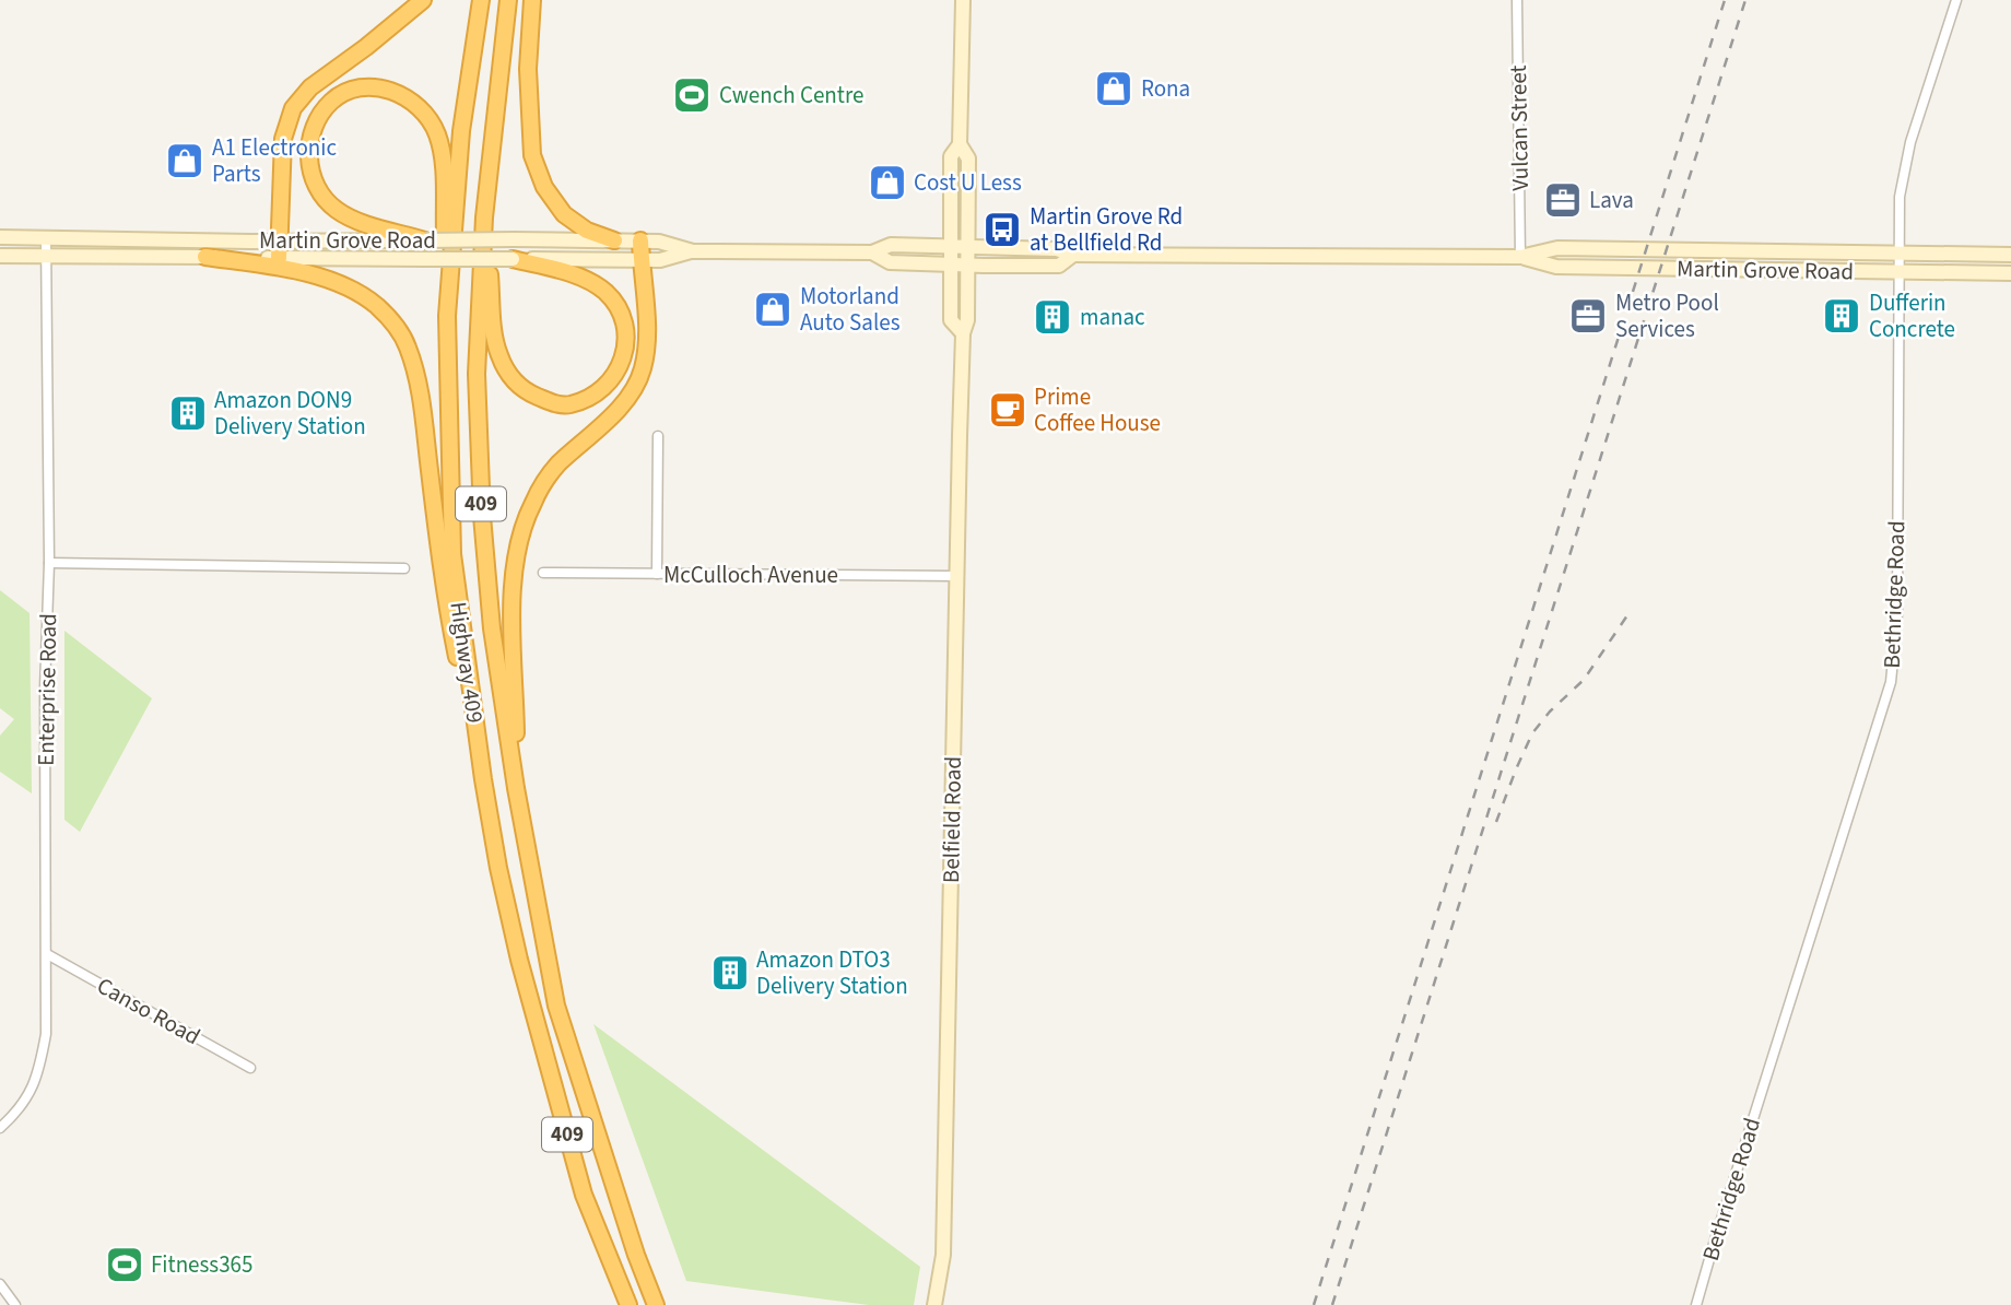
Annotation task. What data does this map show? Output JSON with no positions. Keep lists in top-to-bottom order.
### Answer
{
  "streets": {
    "highway": ["409", "Highway 409"],
    "main road": ["Martin Grove Road", "Belfield Road"],
    "street": [
      "Vulcan Street",
      "McCulloch Avenue",
      "Bethridge Road",
      "Enterprise Road",
      "Canso Road"
    ]
  },
  "crossings": [
    ["Vulcan Street", "Martin Grove Road"],
    ["Martin Grove Road", "Bethridge Road"],
    ["Martin Grove Road", "Enterprise Road"],
    ["Martin Grove Road", "Belfield Road"],
    ["McCulloch Avenue", "Belfield Road"],
    ["Enterprise Road", "Canso Road"]
  ],
  "places": {
    "shop": [
      "Rona",
      "A1 Electronic Parts",
      "Cost U Less",
      "Motorland Auto Sales"
    ],
    "sports": ["Cwench Centre", "Fitness365"],
    "office": ["Lava", "Metro Pool Services"],
    "bus stop": ["Martin Grove Rd at Bellfield Rd"],
    "building": [
      "Dufferin Concrete",
      "manac",
      "Amazon DON9 Delivery Station",
      "Amazon DTO3 Delivery Station"
    ],
    "cafe": ["Prime Coffee House"]
  }
}
